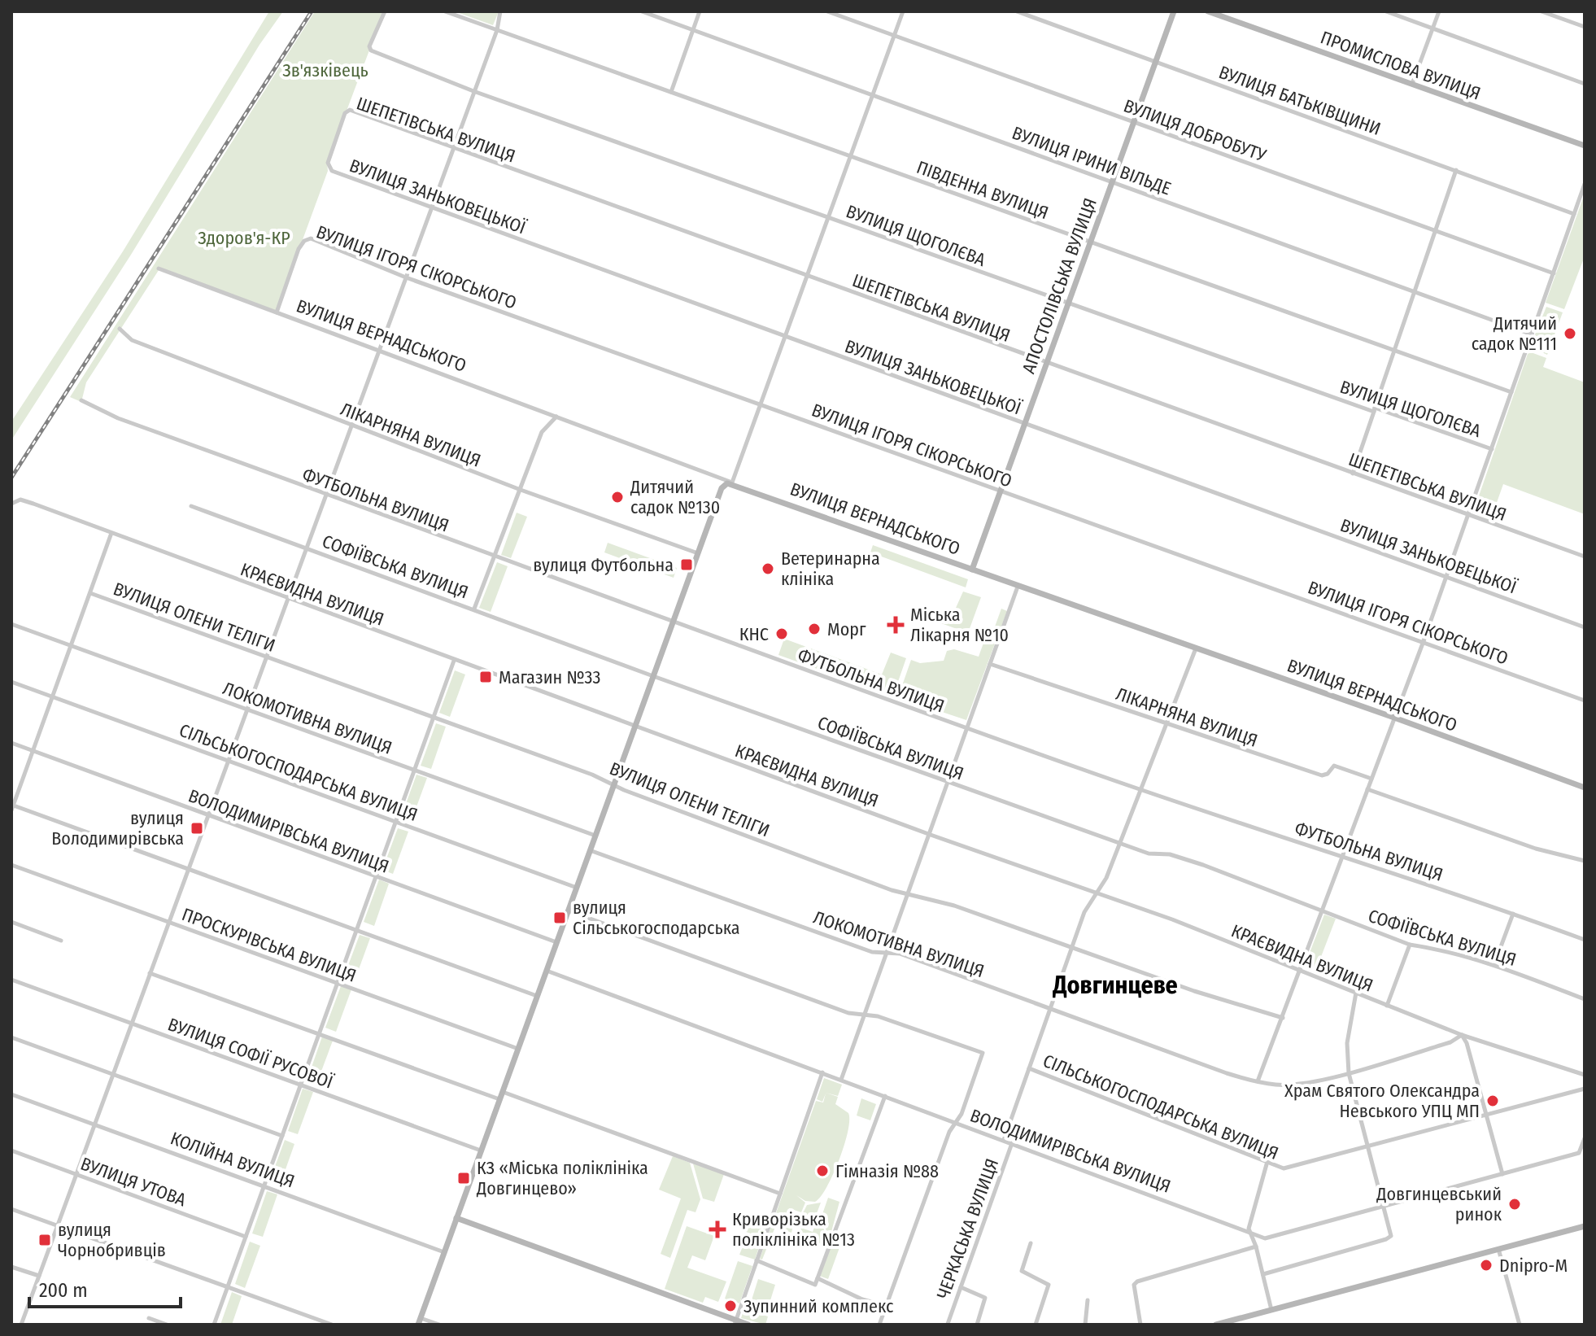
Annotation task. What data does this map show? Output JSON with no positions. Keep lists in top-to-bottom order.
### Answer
{
  "streets": {
    "street": [
      "ПРОМИСЛОВА ВУЛИЦЯ",
      "ВУЛИЦЯ БАТЬКІВЩИНИ",
      "ШЕПЕТІВСЬКА ВУЛИЦЯ",
      "ВУЛИЦЯ ДОБРОБУТУ",
      "ВУЛИЦЯ ІРИНИ ВІЛЬДЕ",
      "ПІВДЕННА ВУЛИЦЯ",
      "ВУЛИЦЯ ЗАНЬКОВЕЦЬКОЇ",
      "ВУЛИЦЯ ЩОГОЛЄВА",
      "ВУЛИЦЯ ІГОРЯ СІКОРСЬКОГО",
      "АПОСТОЛІВСЬКА ВУЛИЦЯ",
      "ВУЛИЦЯ ВЕРНАДСЬКОГО",
      "ЛІКАРНЯНА ВУЛИЦЯ",
      "ФУТБОЛЬНА ВУЛИЦЯ",
      "СОФІЇВСЬКА ВУЛИЦЯ",
      "КРАЄВИДНА ВУЛИЦЯ",
      "ВУЛИЦЯ ОЛЕНИ ТЕЛІГИ",
      "ЛОКОМОТИВНА ВУЛИЦЯ",
      "СІЛЬСЬКОГОСПОДАРСЬКА ВУЛИЦЯ",
      "ВОЛОДИМИРІВСЬКА ВУЛИЦЯ",
      "ПРОСКУРІВСЬКА ВУЛИЦЯ",
      "ВУЛИЦЯ СОФІЇ РУСОВОЇ",
      "КОЛІЙНА ВУЛИЦЯ",
      "ВУЛИЦЯ УТОВА",
      "ЧЕРКАСЬКА ВУЛИЦЯ"
    ]
  },
  "crossings": [
    ["ВУЛИЦЯ БАТЬКІВЩИНИ", "АПОСТОЛІВСЬКА ВУЛИЦЯ"],
    ["ШЕПЕТІВСЬКА ВУЛИЦЯ", "ВУЛИЦЯ ЗАНЬКОВЕЦЬКОЇ"],
    ["ШЕПЕТІВСЬКА ВУЛИЦЯ", "АПОСТОЛІВСЬКА ВУЛИЦЯ"],
    ["ВУЛИЦЯ ДОБРОБУТУ", "АПОСТОЛІВСЬКА ВУЛИЦЯ"],
    ["ВУЛИЦЯ ІРИНИ ВІЛЬДЕ", "АПОСТОЛІВСЬКА ВУЛИЦЯ"],
    ["ПІВДЕННА ВУЛИЦЯ", "АПОСТОЛІВСЬКА ВУЛИЦЯ"],
    ["ВУЛИЦЯ ЗАНЬКОВЕЦЬКОЇ", "АПОСТОЛІВСЬКА ВУЛИЦЯ"],
    ["ВУЛИЦЯ ЩОГОЛЄВА", "АПОСТОЛІВСЬКА ВУЛИЦЯ"],
    ["ВУЛИЦЯ ІГОРЯ СІКОРСЬКОГО", "АПОСТОЛІВСЬКА ВУЛИЦЯ"],
    ["ВУЛИЦЯ ІГОРЯ СІКОРСЬКОГО", "ВУЛИЦЯ ВЕРНАДСЬКОГО"],
    ["АПОСТОЛІВСЬКА ВУЛИЦЯ", "ВУЛИЦЯ ВЕРНАДСЬКОГО"],
    ["ВУЛИЦЯ ВЕРНАДСЬКОГО", "ЧЕРКАСЬКА ВУЛИЦЯ"],
    ["ЛІКАРНЯНА ВУЛИЦЯ", "ЧЕРКАСЬКА ВУЛИЦЯ"],
    ["ФУТБОЛЬНА ВУЛИЦЯ", "ЧЕРКАСЬКА ВУЛИЦЯ"],
    ["СОФІЇВСЬКА ВУЛИЦЯ", "ЧЕРКАСЬКА ВУЛИЦЯ"],
    ["КРАЄВИДНА ВУЛИЦЯ", "ЛОКОМОТИВНА ВУЛИЦЯ"],
    ["КРАЄВИДНА ВУЛИЦЯ", "ЧЕРКАСЬКА ВУЛИЦЯ"],
    ["ВУЛИЦЯ ОЛЕНИ ТЕЛІГИ", "ЧЕРКАСЬКА ВУЛИЦЯ"],
    ["ЛОКОМОТИВНА ВУЛИЦЯ", "ЧЕРКАСЬКА ВУЛИЦЯ"],
    ["СІЛЬСЬКОГОСПОДАРСЬКА ВУЛИЦЯ", "ЧЕРКАСЬКА ВУЛИЦЯ"],
    ["ВОЛОДИМИРІВСЬКА ВУЛИЦЯ", "ЧЕРКАСЬКА ВУЛИЦЯ"]
  ],
  "districts": ["Довгинцеве"],
  "parks": ["Зв'язківець", "Здоров'я-КР"],
  "places": {
    "other": [
      "Дитячий садок №111",
      "Дитячий садок №130",
      "Ветеринарна клініка",
      "Морг",
      "КНС",
      "Храм Святого Олександра Невського УПЦ МП",
      "Гімназія №88",
      "Довгинцевський ринок",
      "Dnipro-M",
      "Зупинний комплекс"
    ],
    "transit": [
      "вулиця Футбольна",
      "Магазин №33",
      "вулиця Володимирівська",
      "вулиця Сільськогосподарська",
      "КЗ «Міська поліклініка Довгинцево»",
      "вулиця Чорнобривців"
    ],
    "health": ["Міська Лікарня №10", "Криворізька поліклініка №13"]
  },
  "scale_bar": "200 m"
}
